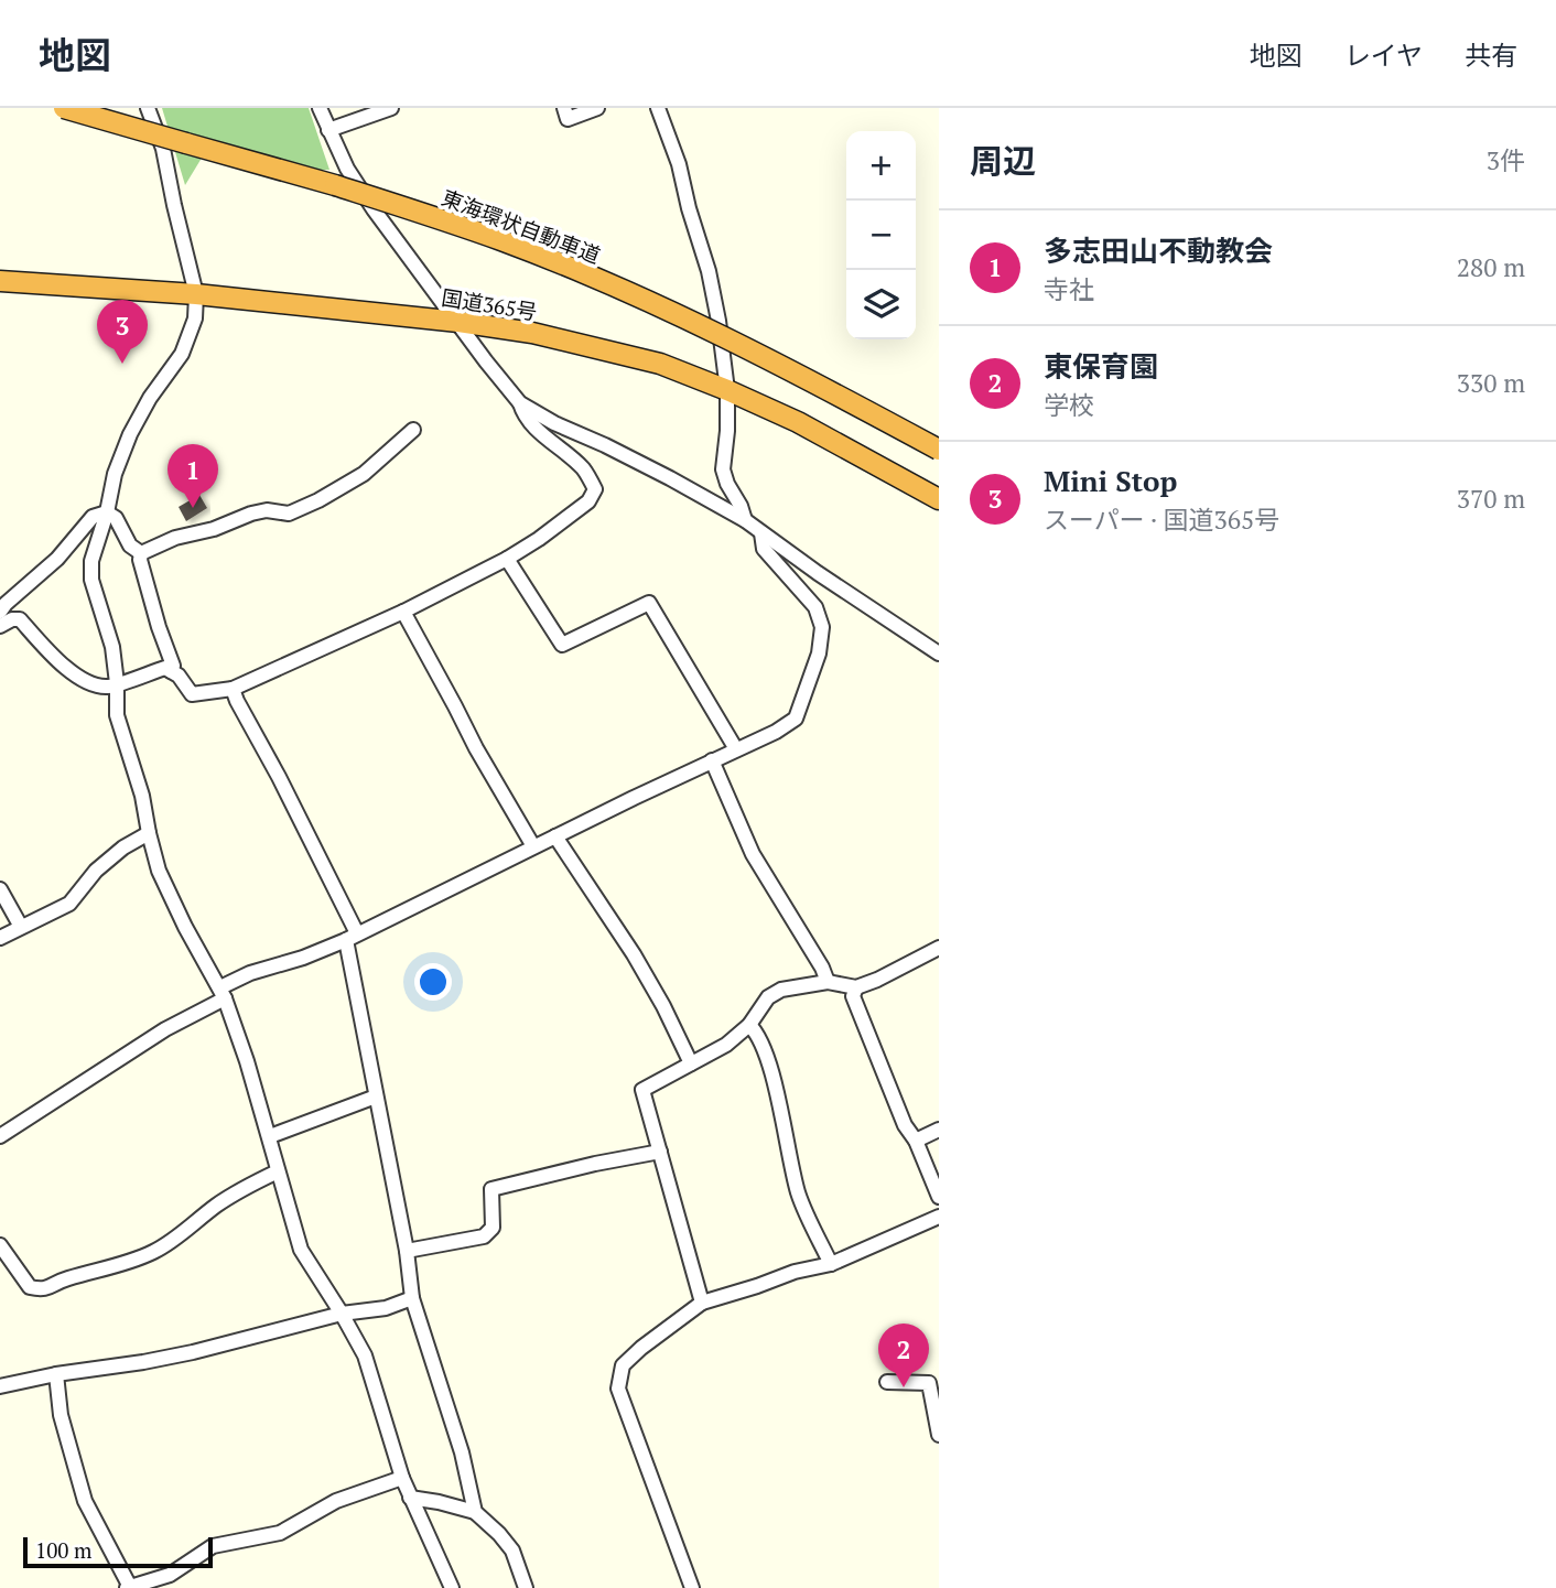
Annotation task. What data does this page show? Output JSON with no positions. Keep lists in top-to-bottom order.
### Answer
{
  "streets": {
    "highway": ["東海環状自動車道", "国道365号"]
  },
  "scale_bar": "100 m",
  "page": {
    "header": "地図",
    "nav": ["地図", "レイヤ", "共有"],
    "heading": ["周辺", "3件"],
    "map_buttons": ["+", "−"],
    "list": [
      {
        "mark": "1",
        "name": "多志田山不動教会",
        "note": "寺社",
        "value": "280 m"
      },
      {
        "mark": "2",
        "name": "東保育園",
        "note": "学校",
        "value": "330 m"
      },
      {
        "mark": "3",
        "name": "Mini Stop",
        "note": "スーパー · 国道365号",
        "value": "370 m"
      }
    ],
    "pins": ["3", "1", "2"],
    "scale": "100 m"
  }
}
